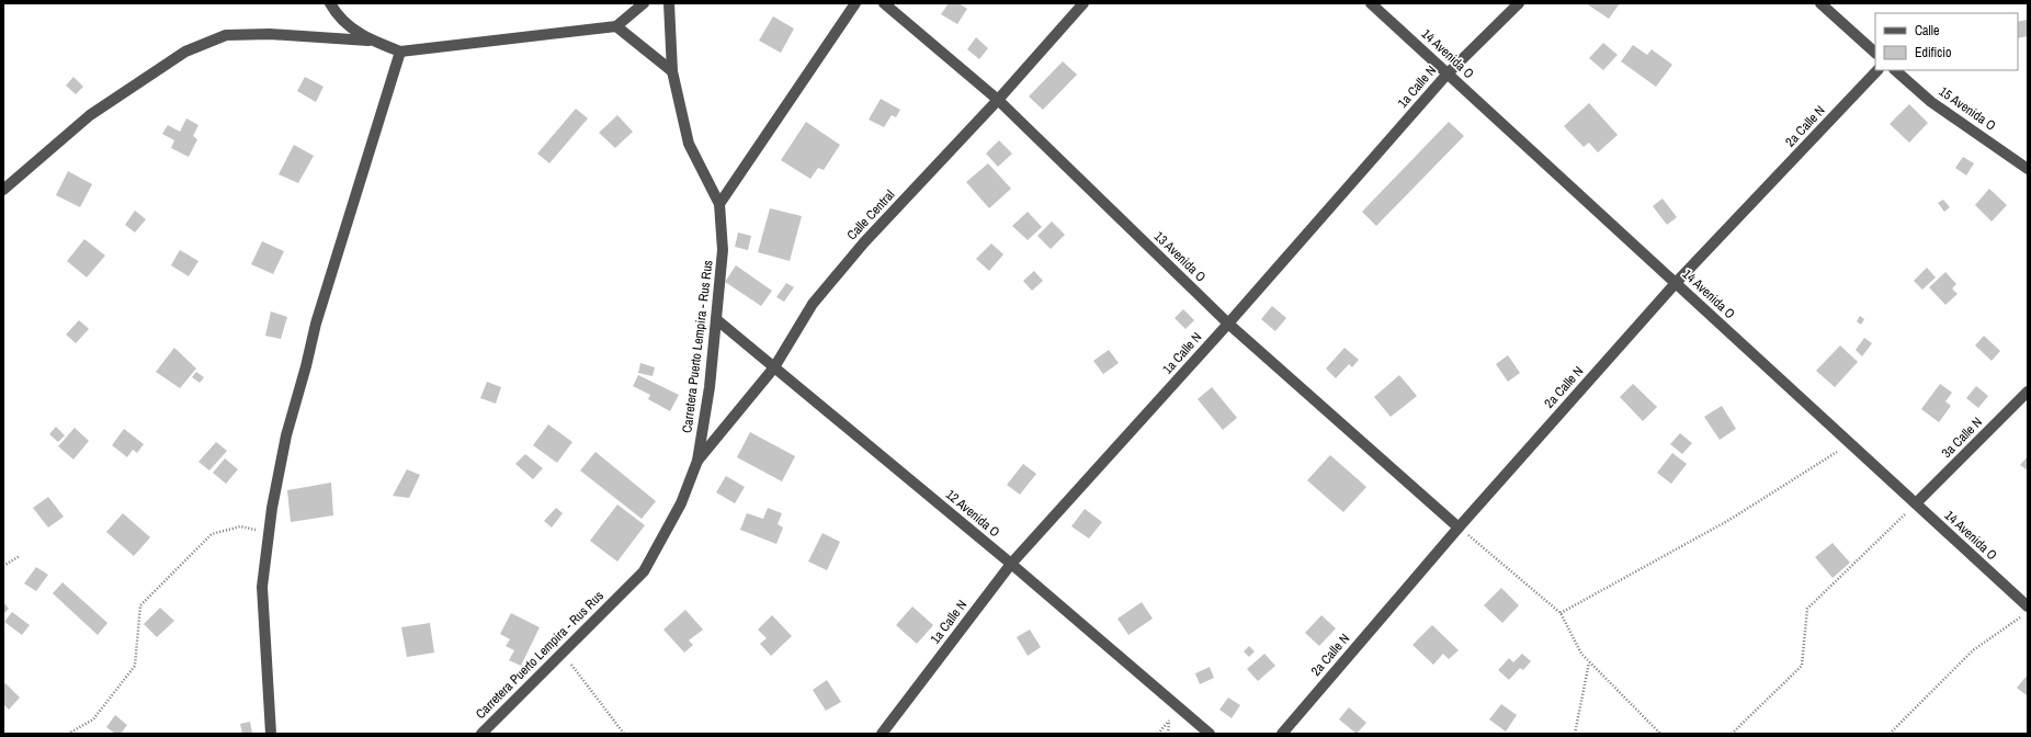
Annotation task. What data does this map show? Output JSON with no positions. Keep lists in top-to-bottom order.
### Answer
{
  "streets": {
    "street": [
      "14 Avenida O",
      "1a Calle N",
      "15 Avenida O",
      "2a Calle N",
      "Calle Central",
      "13 Avenida O",
      "Carretera Puerto Lempira - Rus Rus",
      "3a Calle N",
      "12 Avenida O"
    ]
  },
  "crossings": [
    ["14 Avenida O", "1a Calle N"],
    ["14 Avenida O", "2a Calle N"],
    ["14 Avenida O", "3a Calle N"],
    ["1a Calle N", "13 Avenida O"],
    ["1a Calle N", "12 Avenida O"],
    ["2a Calle N", "13 Avenida O"],
    ["Calle Central", "13 Avenida O"],
    ["Calle Central", "Carretera Puerto Lempira - Rus Rus"],
    ["Calle Central", "12 Avenida O"],
    ["Carretera Puerto Lempira - Rus Rus", "12 Avenida O"]
  ],
  "legend": ["Calle", "Edificio"]
}
